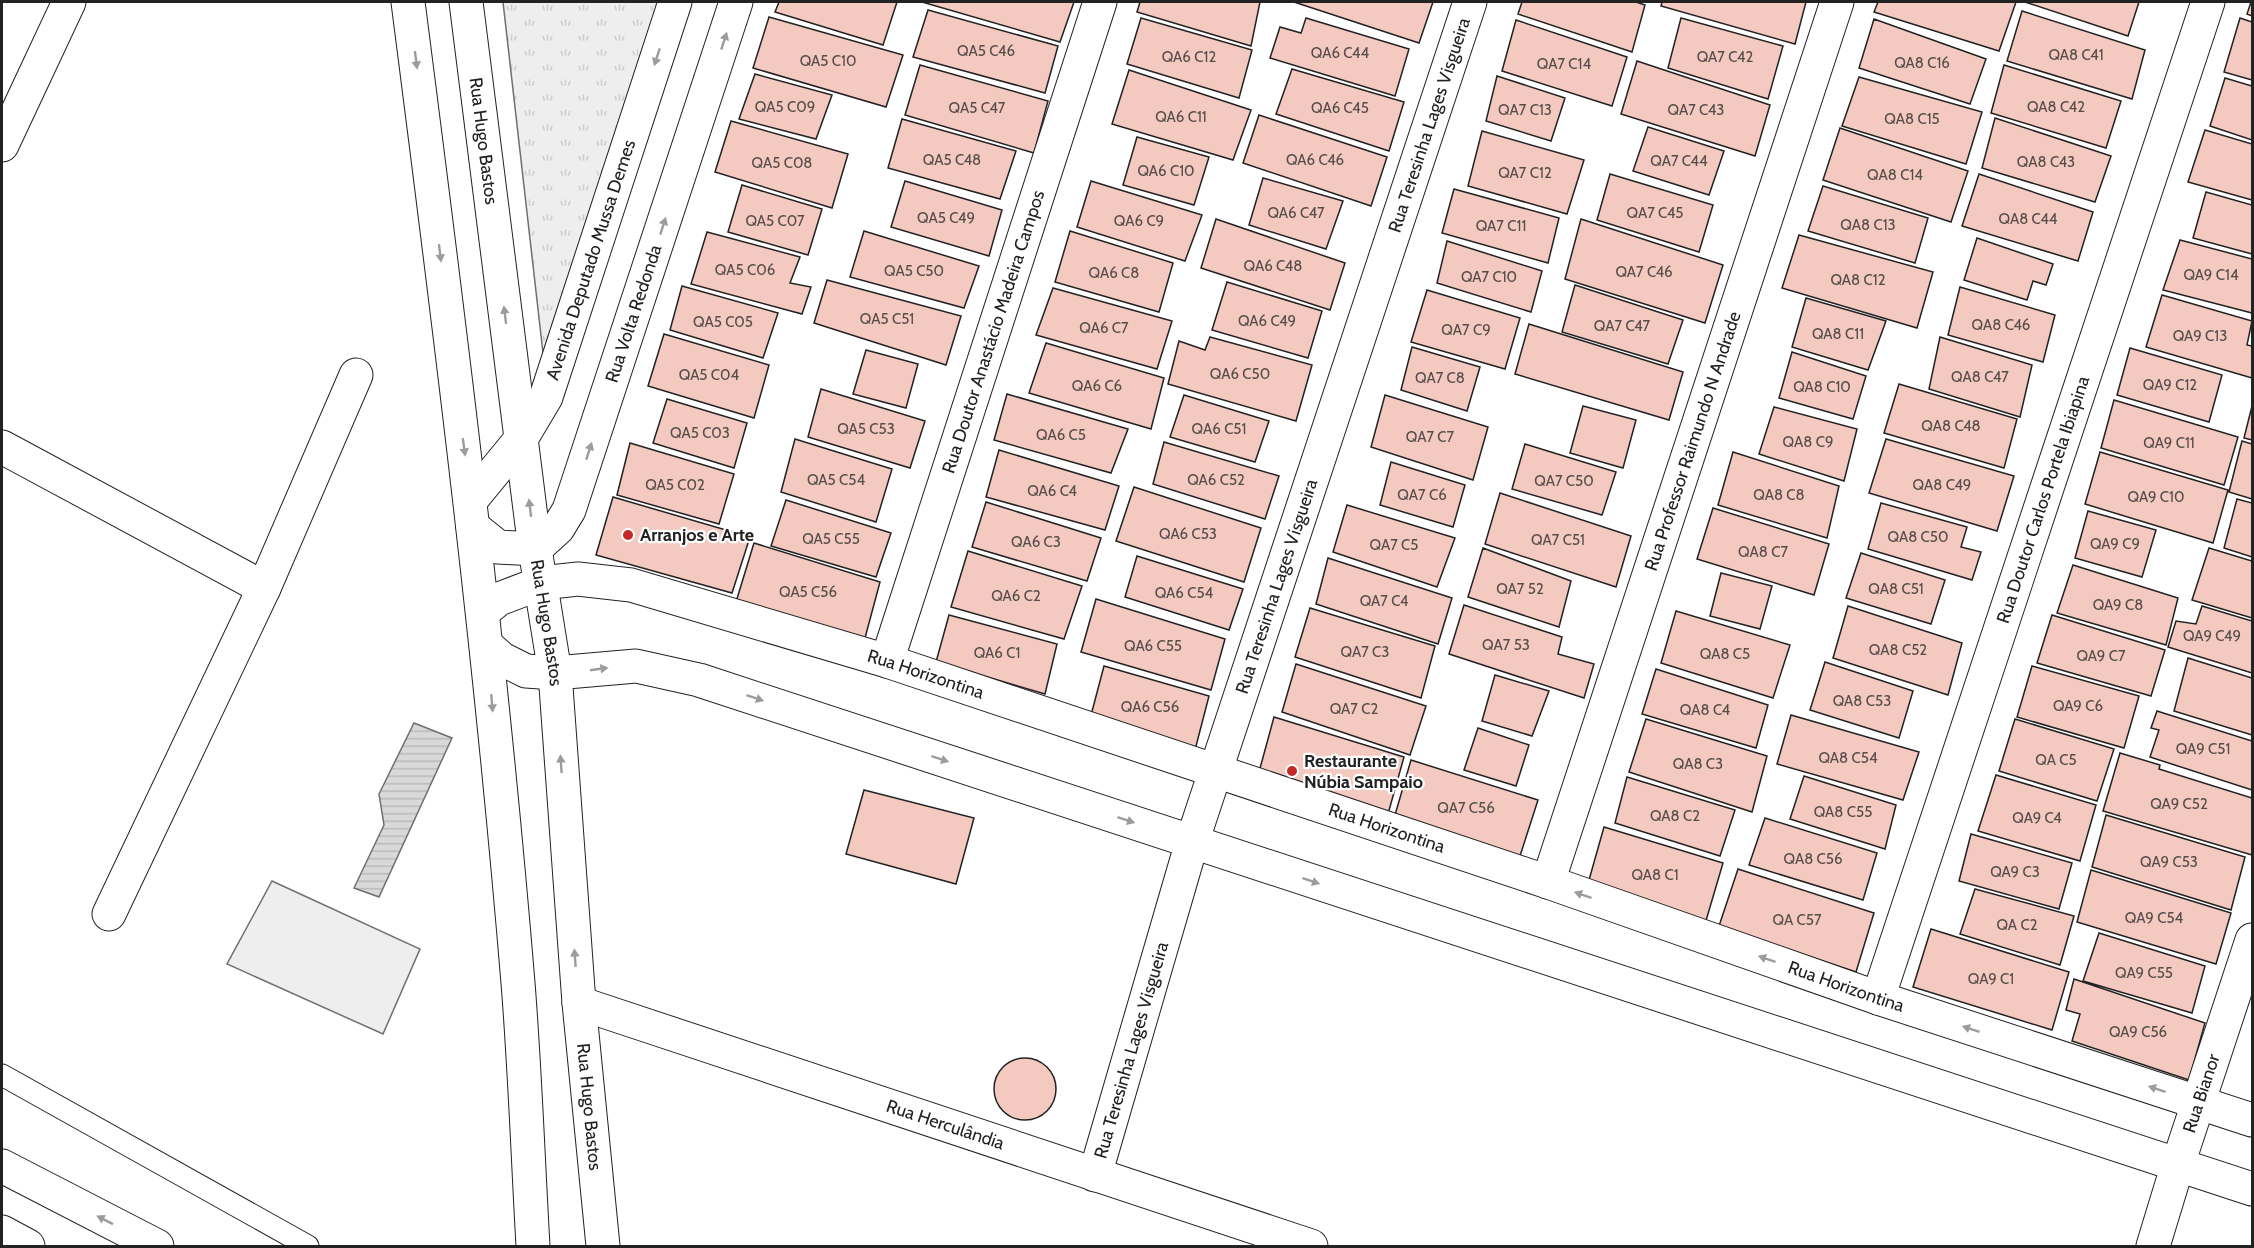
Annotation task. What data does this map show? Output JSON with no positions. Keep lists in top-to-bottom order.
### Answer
{
  "streets": {
    "street": [
      "Rua Teresinha Lages Visgueira",
      "Rua Hugo Bastos",
      "Avenida Deputado Mussa Demes",
      "Rua Volta Redonda",
      "Rua Doutor Anastácio Madeira Campos",
      "Rua Professor Raimundo N Andrade",
      "Rua Doutor Carlos Portela Ibiapina",
      "Rua Horizontina",
      "Rua Bianor",
      "Rua Herculândia"
    ]
  },
  "crossings": [
    ["Rua Teresinha Lages Visgueira", "Rua Horizontina"],
    ["Rua Teresinha Lages Visgueira", "Rua Herculândia"],
    ["Rua Hugo Bastos", "Avenida Deputado Mussa Demes"],
    ["Rua Hugo Bastos", "Rua Volta Redonda"],
    ["Rua Hugo Bastos", "Rua Horizontina"],
    ["Rua Hugo Bastos", "Rua Herculândia"],
    ["Rua Doutor Anastácio Madeira Campos", "Rua Horizontina"],
    ["Rua Professor Raimundo N Andrade", "Rua Horizontina"],
    ["Rua Doutor Carlos Portela Ibiapina", "Rua Horizontina"],
    ["Rua Horizontina", "Rua Bianor"]
  ],
  "one_way": ["Avenida Deputado Mussa Demes", "Rua Volta Redonda"],
  "places": ["Arranjos e Arte", "Restaurante Núbia Sampaio"],
  "house_numbers": [
    "QA5 C46",
    "QA6 C44",
    "QA8 C41",
    "QA6 C12",
    "QA7 C42",
    "QA5 C10",
    "QA8 C16",
    "QA7 C14",
    "QA5 C09",
    "QA8 C42",
    "QA5 C47",
    "QA6 C45",
    "QA7 C13",
    "QA7 C43",
    "QA6 C11",
    "QA8 C15",
    "QA5 C48",
    "QA6 C46",
    "QA7 C44",
    "QA8 C43",
    "QA5 C08",
    "QA6 C10",
    "QA7 C12",
    "QA8 C14",
    "QA6 C47",
    "QA7 C45",
    "QA5 C49",
    "QA8 C44",
    "QA5 C07",
    "QA6 C9",
    "QA8 C13",
    "QA7 C11",
    "QA6 C48",
    "QA5 C06",
    "QA5 C50",
    "QA7 C46",
    "QA6 C8",
    "QA9 C14",
    "QA7 C10",
    "QA8 C12",
    "QA5 C51",
    "QA6 C49",
    "QA5 C05",
    "QA8 C46",
    "QA7 C47",
    "QA6 C7",
    "QA7 C9",
    "QA8 C11",
    "QA9 C13",
    "QA6 C50",
    "QA5 C04",
    "QA8 C47",
    "QA7 C8",
    "QA9 C12",
    "QA6 C6",
    "QA8 C10",
    "QA8 C48",
    "QA5 C53",
    "QA6 C51",
    "QA5 C03",
    "QA6 C5",
    "QA7 C7",
    "QA8 C9",
    "QA9 C11",
    "QA5 C54",
    "QA6 C52",
    "QA7 C50",
    "QA5 C02",
    "QA8 C49",
    "QA6 C4",
    "QA7 C6",
    "QA8 C8",
    "QA9 C10",
    "QA6 C53",
    "QA8 C50",
    "QA5 C55",
    "QA7 C51",
    "QA6 C3",
    "QA9 C9",
    "QA7 C5",
    "QA8 C7",
    "QA7 52",
    "QA8 C51",
    "QA5 C56",
    "QA6 C54",
    "QA6 C2",
    "QA7 C4",
    "QA9 C8",
    "QA9 C49",
    "QA7 53",
    "QA6 C55",
    "QA8 C52",
    "QA7 C3",
    "QA6 C1",
    "QA8 C5",
    "QA9 C7",
    "QA8 C53",
    "QA9 C6",
    "QA6 C56",
    "QA7 C2",
    "QA8 C4",
    "QA9 C51",
    "QA8 C54",
    "QA C5",
    "QA8 C3",
    "QA9 C52",
    "QA7 C56",
    "QA8 C55",
    "QA8 C2",
    "QA9 C4",
    "QA8 C56",
    "QA9 C53",
    "QA9 C3",
    "QA8 C1",
    "QA9 C54",
    "QA C57",
    "QA C2",
    "QA9 C55",
    "QA9 C1",
    "QA9 C56"
  ]
}
